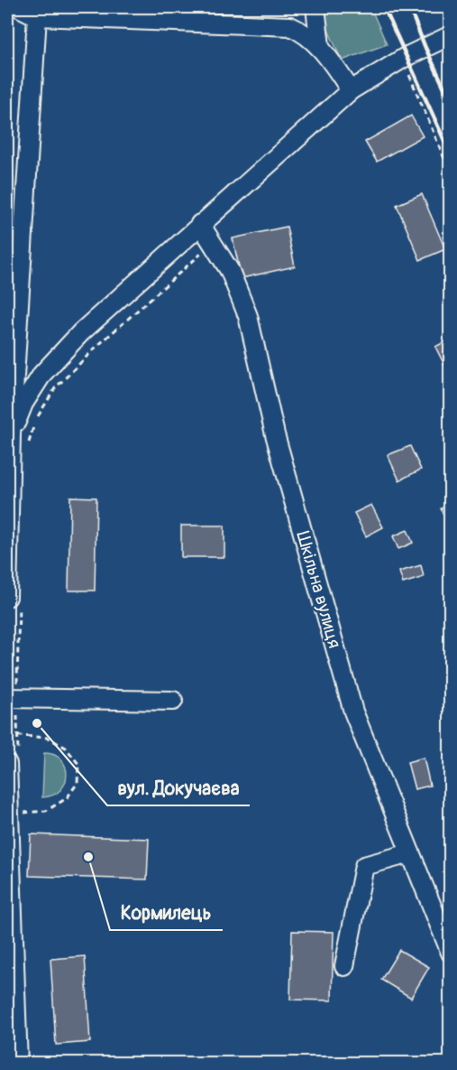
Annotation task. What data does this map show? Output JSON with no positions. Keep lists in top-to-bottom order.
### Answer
{
  "streets": {
    "street": ["Шкільна вулиця"]
  },
  "places": ["вул. Докучаєва", "Кормилець"]
}
